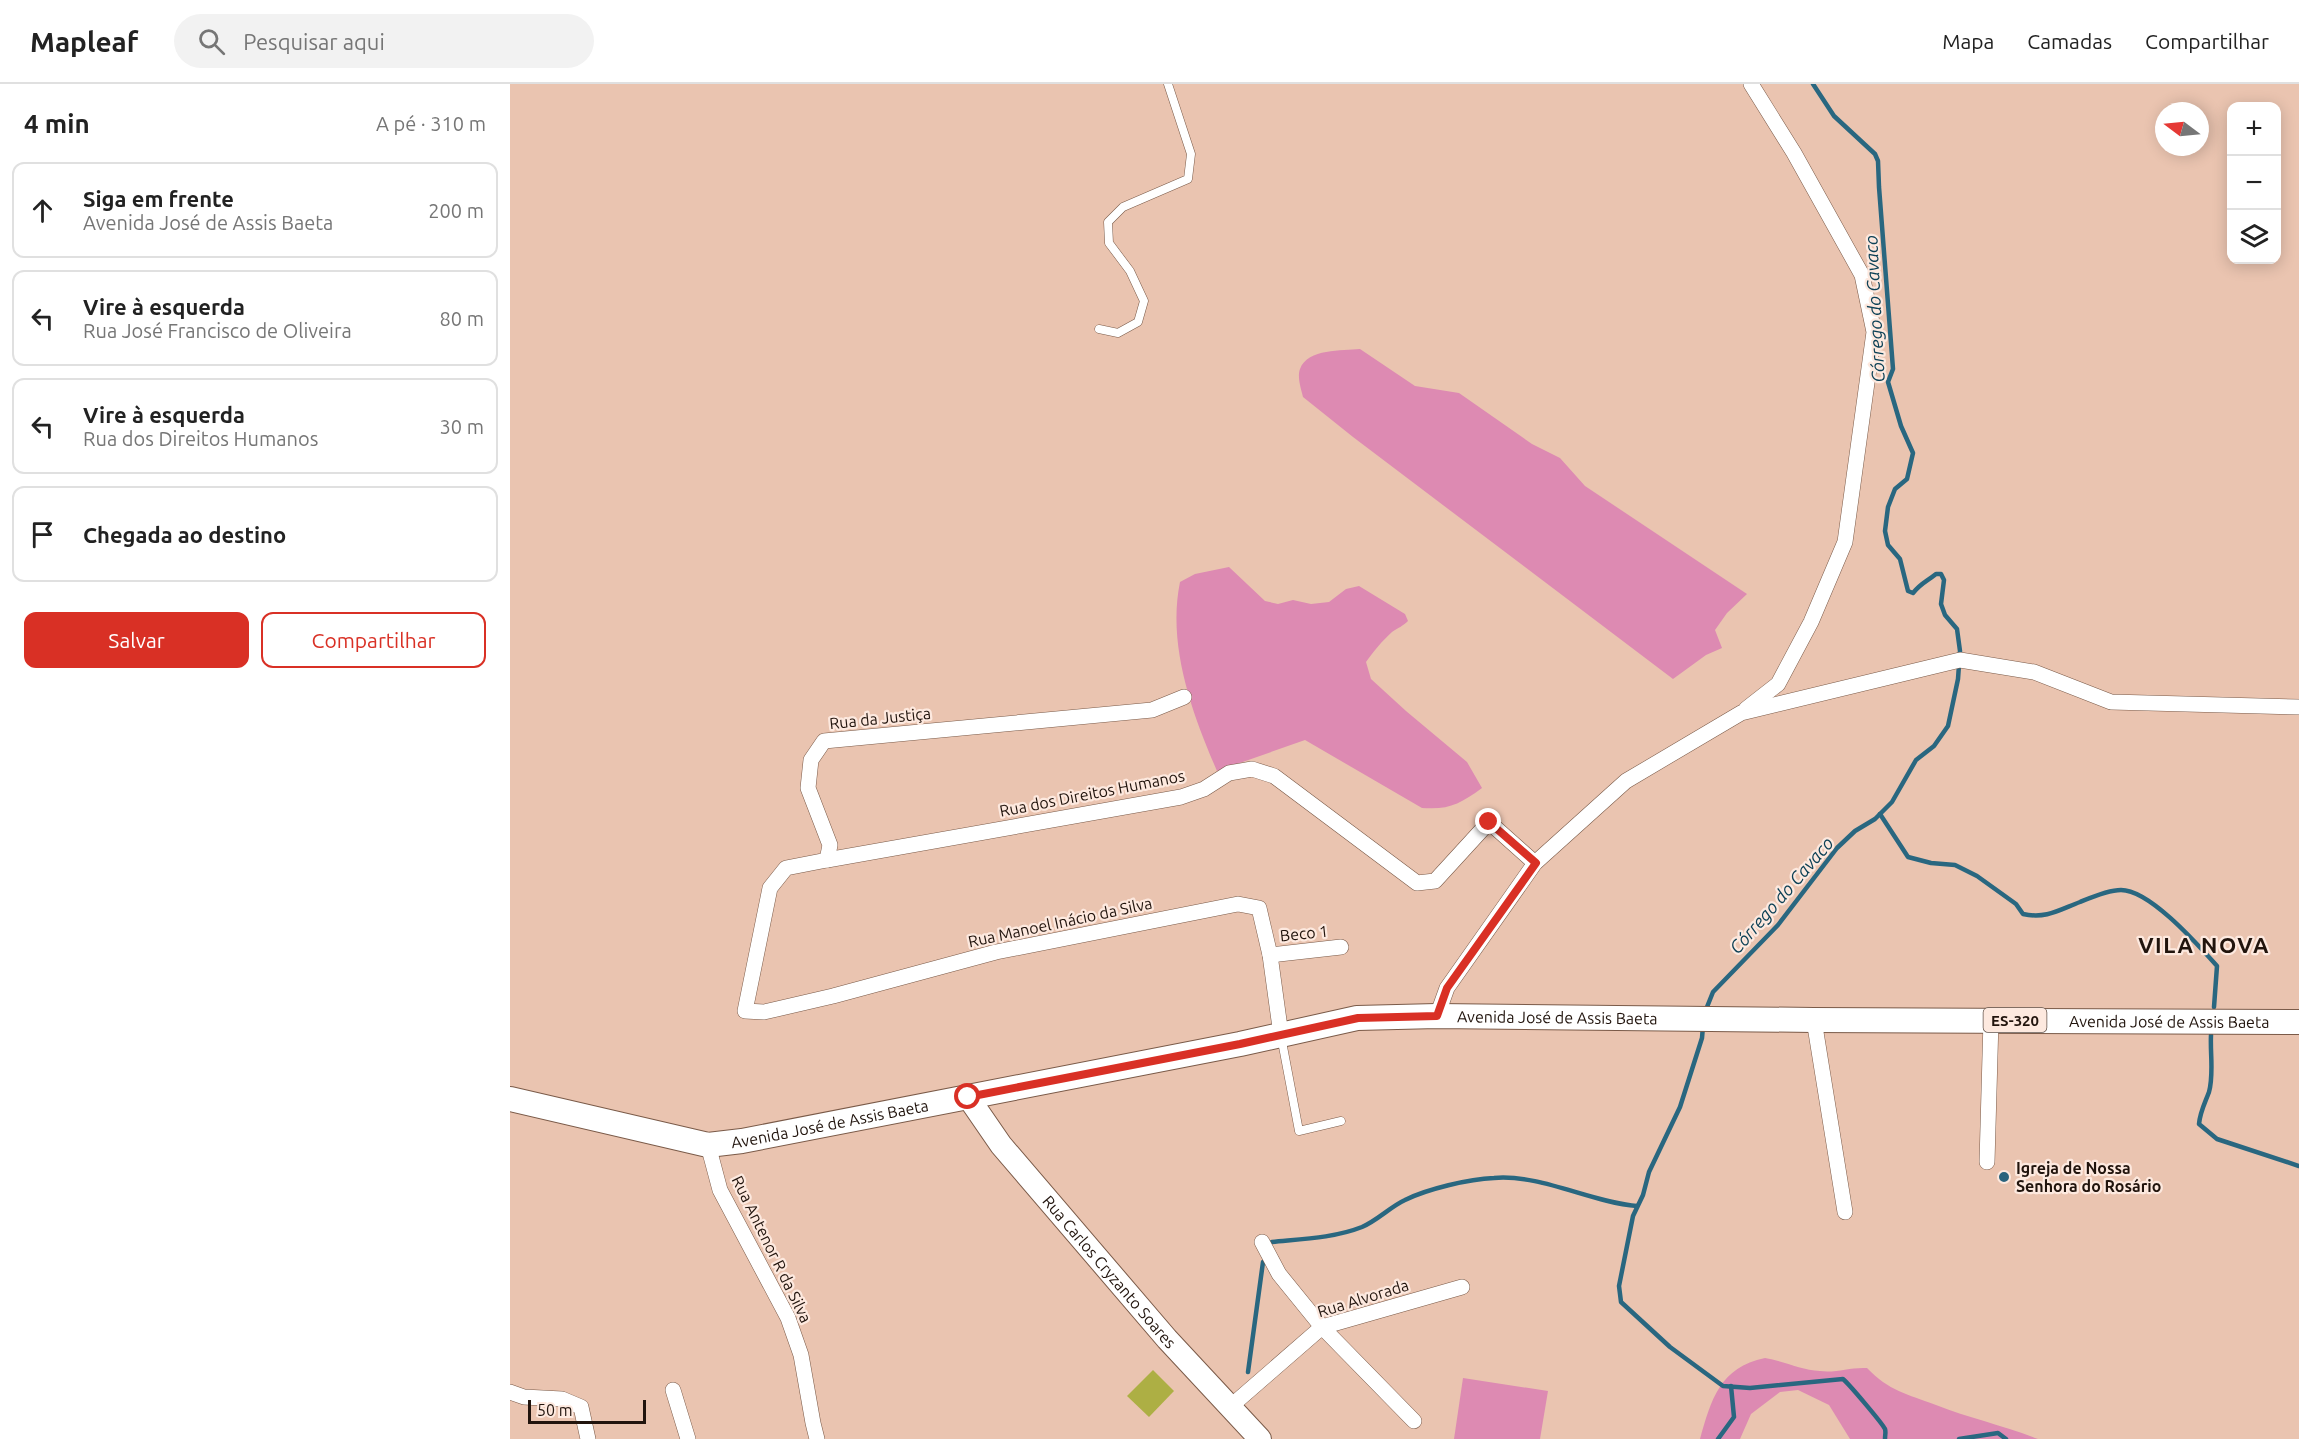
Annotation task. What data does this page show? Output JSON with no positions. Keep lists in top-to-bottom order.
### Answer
{
  "streets": {
    "main road": ["Avenida José de Assis Baeta", "ES-320"],
    "street": [
      "Rua da Justiça",
      "Rua dos Direitos Humanos",
      "Rua Manoel Inácio da Silva",
      "Beco 1",
      "Rua Antenor R da Silva",
      "Rua Carlos Cryzanto Soares",
      "Rua Alvorada"
    ]
  },
  "crossings": [
    ["Rua da Justiça", "Rua dos Direitos Humanos"],
    ["Rua da Justiça", "Rua Manoel Inácio da Silva"],
    ["Rua dos Direitos Humanos", "Rua Manoel Inácio da Silva"],
    ["Rua Manoel Inácio da Silva", "Beco 1"],
    ["Rua Manoel Inácio da Silva", "Avenida José de Assis Baeta"],
    ["Avenida José de Assis Baeta", "Rua Antenor R da Silva"],
    ["Avenida José de Assis Baeta", "Rua Carlos Cryzanto Soares"],
    ["Rua Carlos Cryzanto Soares", "Rua Alvorada"]
  ],
  "districts": ["VILA NOVA"],
  "water": ["Córrego do Cavaco"],
  "places": ["Igreja de Nossa Senhora do Rosário"],
  "scale_bar": "50 m",
  "north": "left",
  "page": {
    "header": "Mapleaf",
    "search": "Pesquisar aqui",
    "nav": ["Mapa", "Camadas", "Compartilhar"],
    "heading": ["4 min", "A pé · 310 m"],
    "map_buttons": ["+", "−"],
    "list": [
      ["Siga em frente", "Avenida José de Assis Baeta", "200 m"],
      ["Vire à esquerda", "Rua José Francisco de Oliveira", "80 m"],
      ["Vire à esquerda", "Rua dos Direitos Humanos", "30 m"],
      "Chegada ao destino"
    ],
    "buttons": ["Salvar", "Compartilhar"],
    "scale": "50 m"
  }
}
